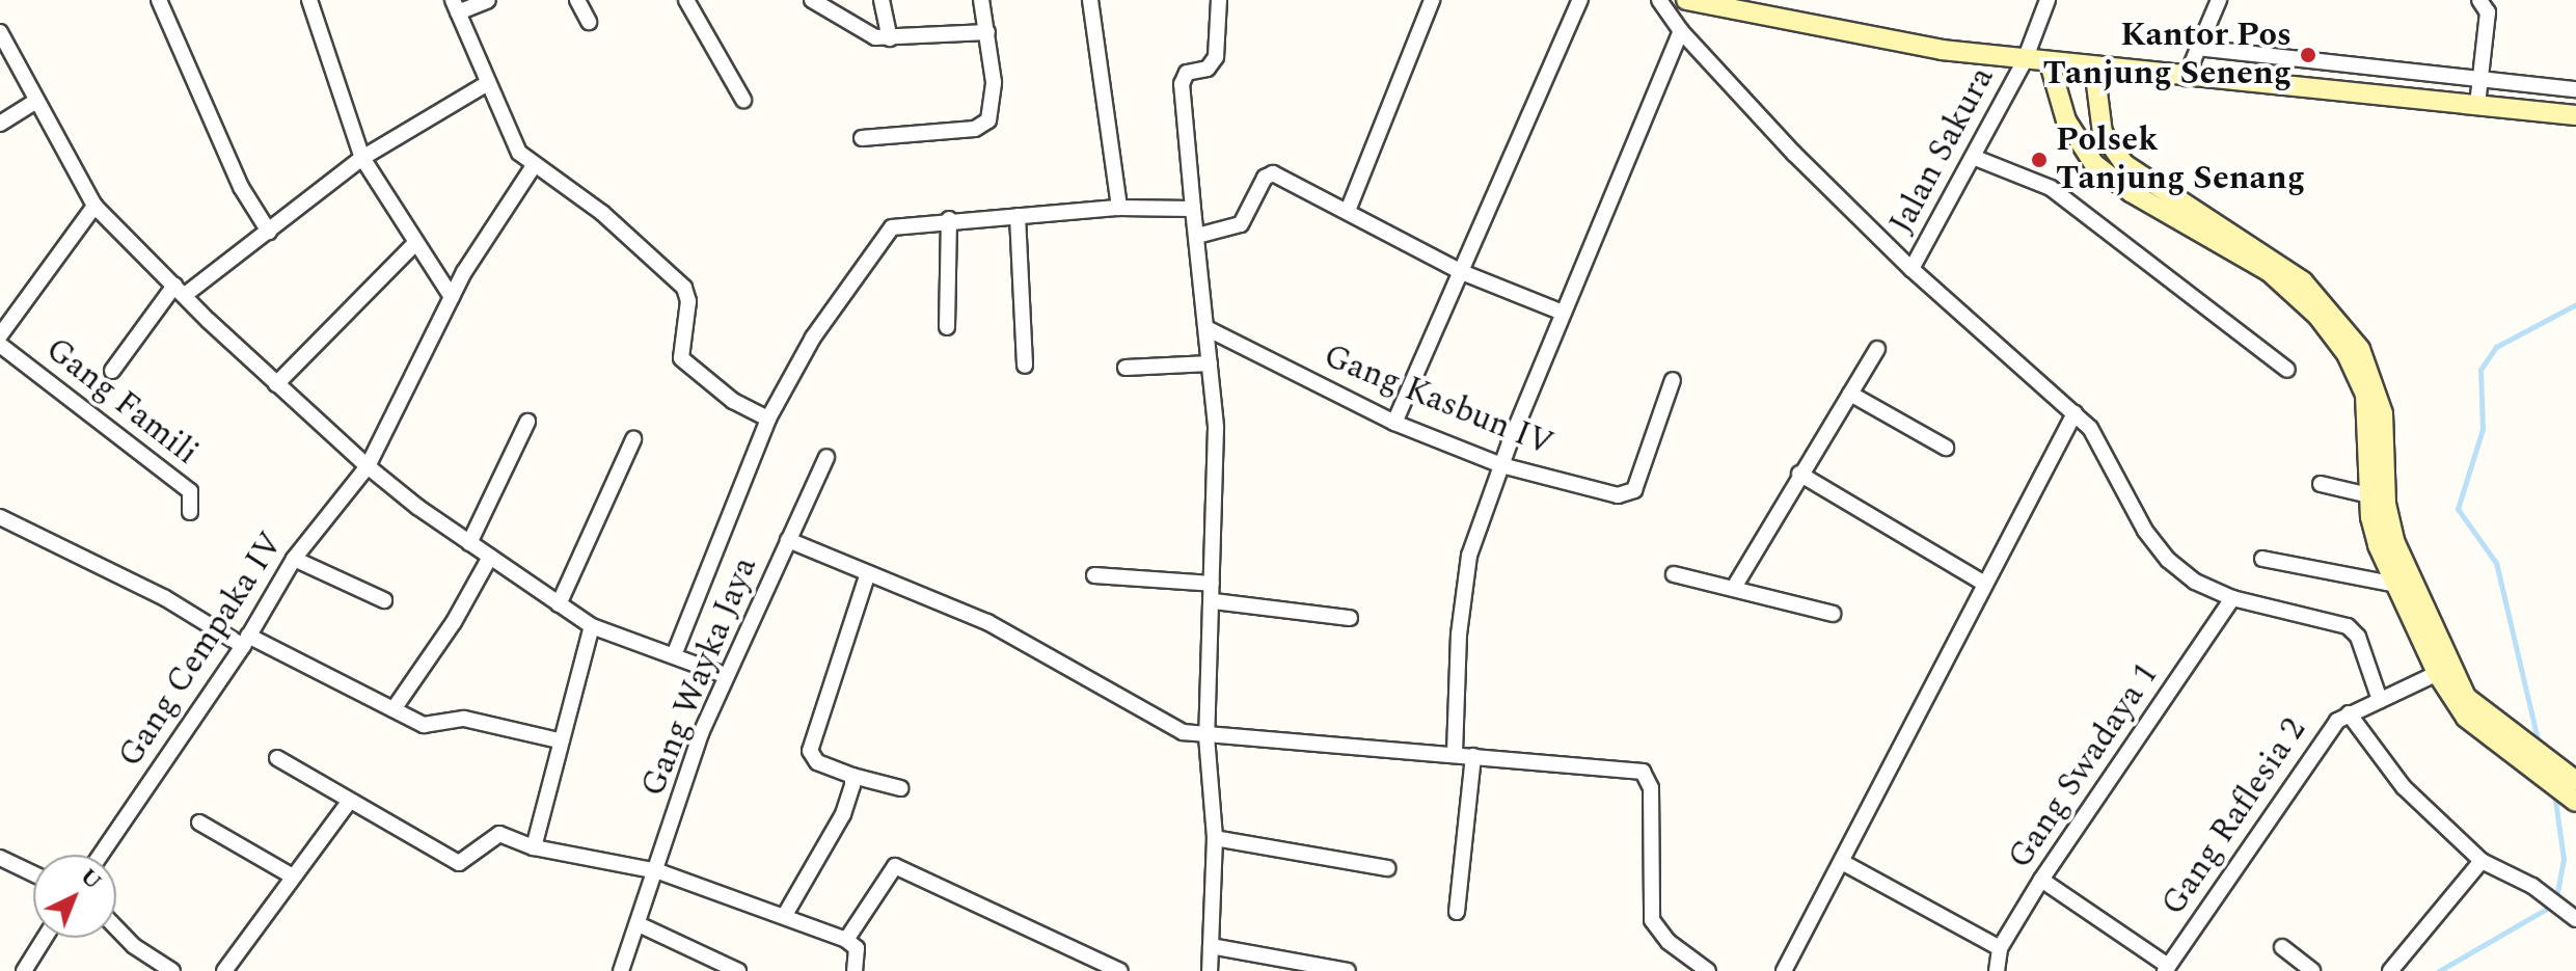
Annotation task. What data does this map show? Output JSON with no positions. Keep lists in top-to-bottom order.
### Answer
{
  "streets": {
    "street": [
      "Jalan Sakura",
      "Gang Kasbun IV",
      "Gang Famili",
      "Gang Cempaka IV",
      "Gang Wayka Jaya",
      "Gang Swadaya 1",
      "Gang Raflesia 2"
    ]
  },
  "places": ["Kantor Pos Tanjung Seneng", "Polsek Tanjung Senang"],
  "north": "top right"
}
